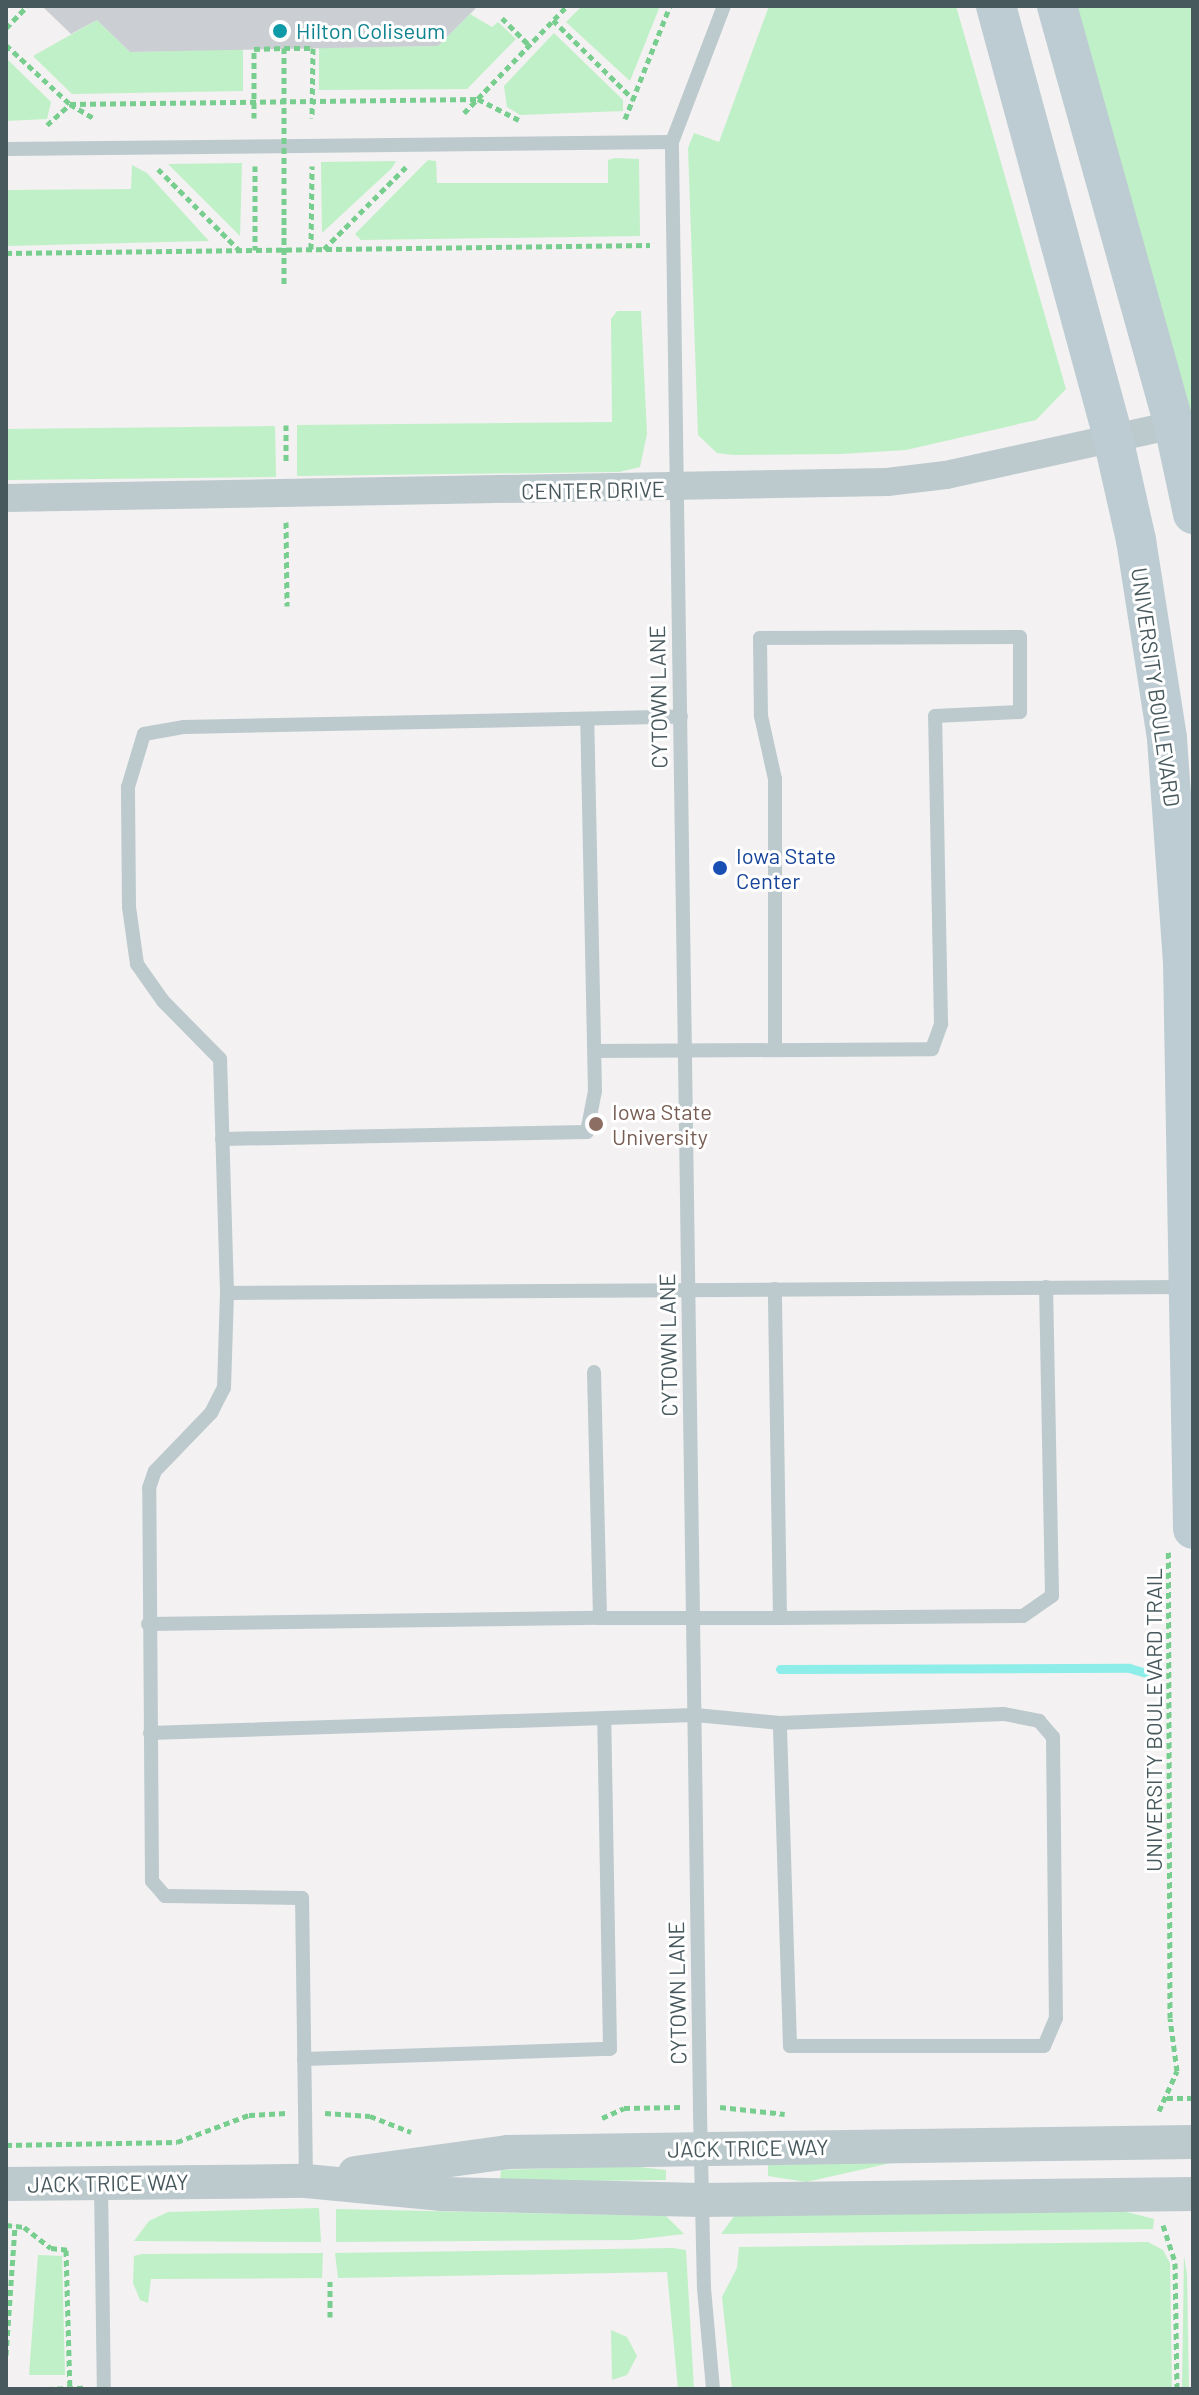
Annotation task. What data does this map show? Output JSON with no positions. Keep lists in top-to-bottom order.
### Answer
{
  "streets": {
    "main road": ["UNIVERSITY BOULEVARD"],
    "street": ["CENTER DRIVE", "JACK TRICE WAY"],
    "lane": ["CYTOWN LANE"],
    "path": ["UNIVERSITY BOULEVARD TRAIL"]
  },
  "crossings": [
    ["CENTER DRIVE", "UNIVERSITY BOULEVARD"],
    ["CENTER DRIVE", "CYTOWN LANE"],
    ["UNIVERSITY BOULEVARD", "UNIVERSITY BOULEVARD TRAIL"],
    ["CYTOWN LANE", "JACK TRICE WAY"]
  ],
  "places": ["Hilton Coliseum", "Iowa State Center", "Iowa State University"]
}
